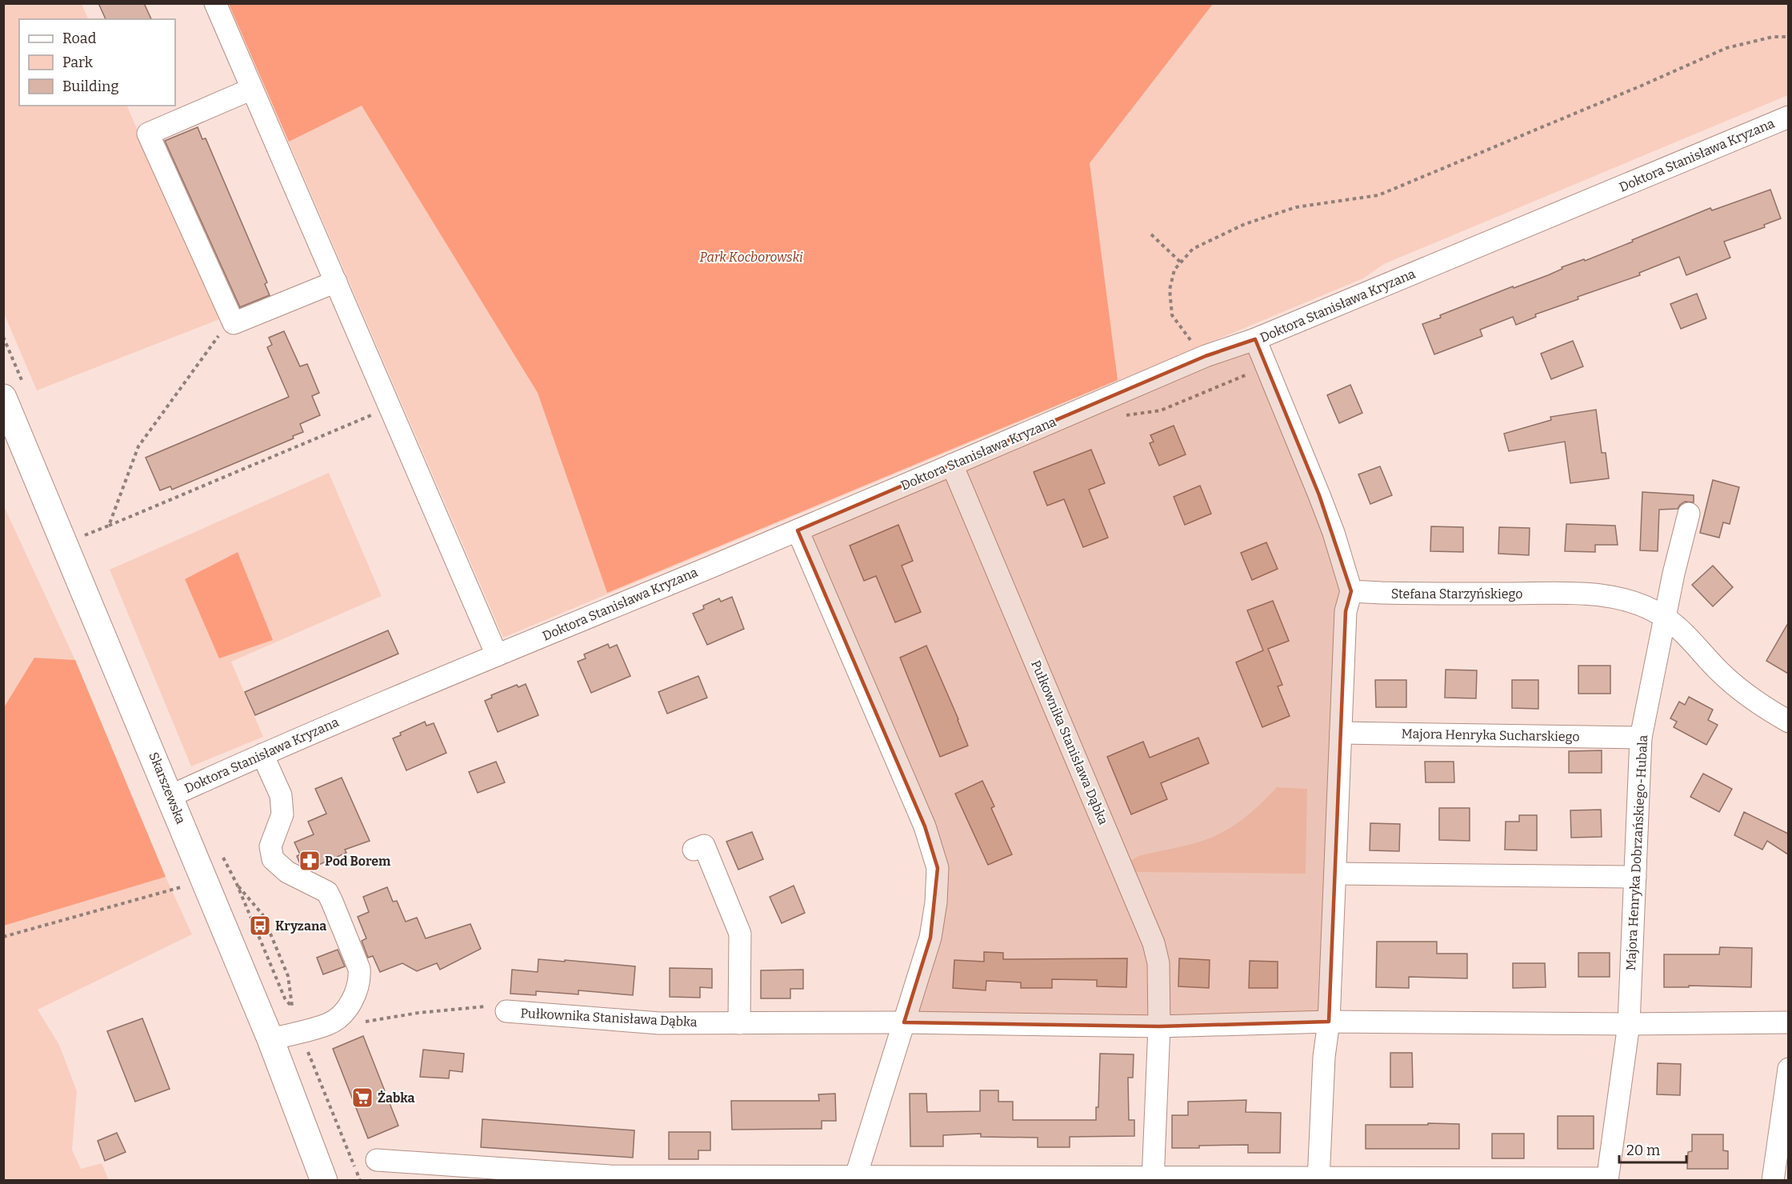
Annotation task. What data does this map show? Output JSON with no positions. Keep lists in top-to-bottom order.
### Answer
{
  "streets": {
    "main road": ["Skarszewska"],
    "street": [
      "Doktora Stanisława Kryzana",
      "Stefana Starzyńskiego",
      "Majora Henryka Sucharskiego",
      "Pułkownika Stanisława Dąbka",
      "Majora Henryka Dobrzańskiego-Hubala"
    ]
  },
  "crossings": [
    ["Doktora Stanisława Kryzana", "Pułkownika Stanisława Dąbka"],
    ["Doktora Stanisława Kryzana", "Skarszewska"],
    ["Stefana Starzyńskiego", "Majora Henryka Dobrzańskiego-Hubala"],
    ["Majora Henryka Sucharskiego", "Majora Henryka Dobrzańskiego-Hubala"]
  ],
  "parks": ["Park Kocborowski"],
  "places": {
    "pharmacy": ["Pod Borem"],
    "bus stop": ["Kryzana"],
    "supermarket": ["Żabka"]
  },
  "legend": ["Road", "Park", "Building"],
  "scale_bar": "20 m"
}
